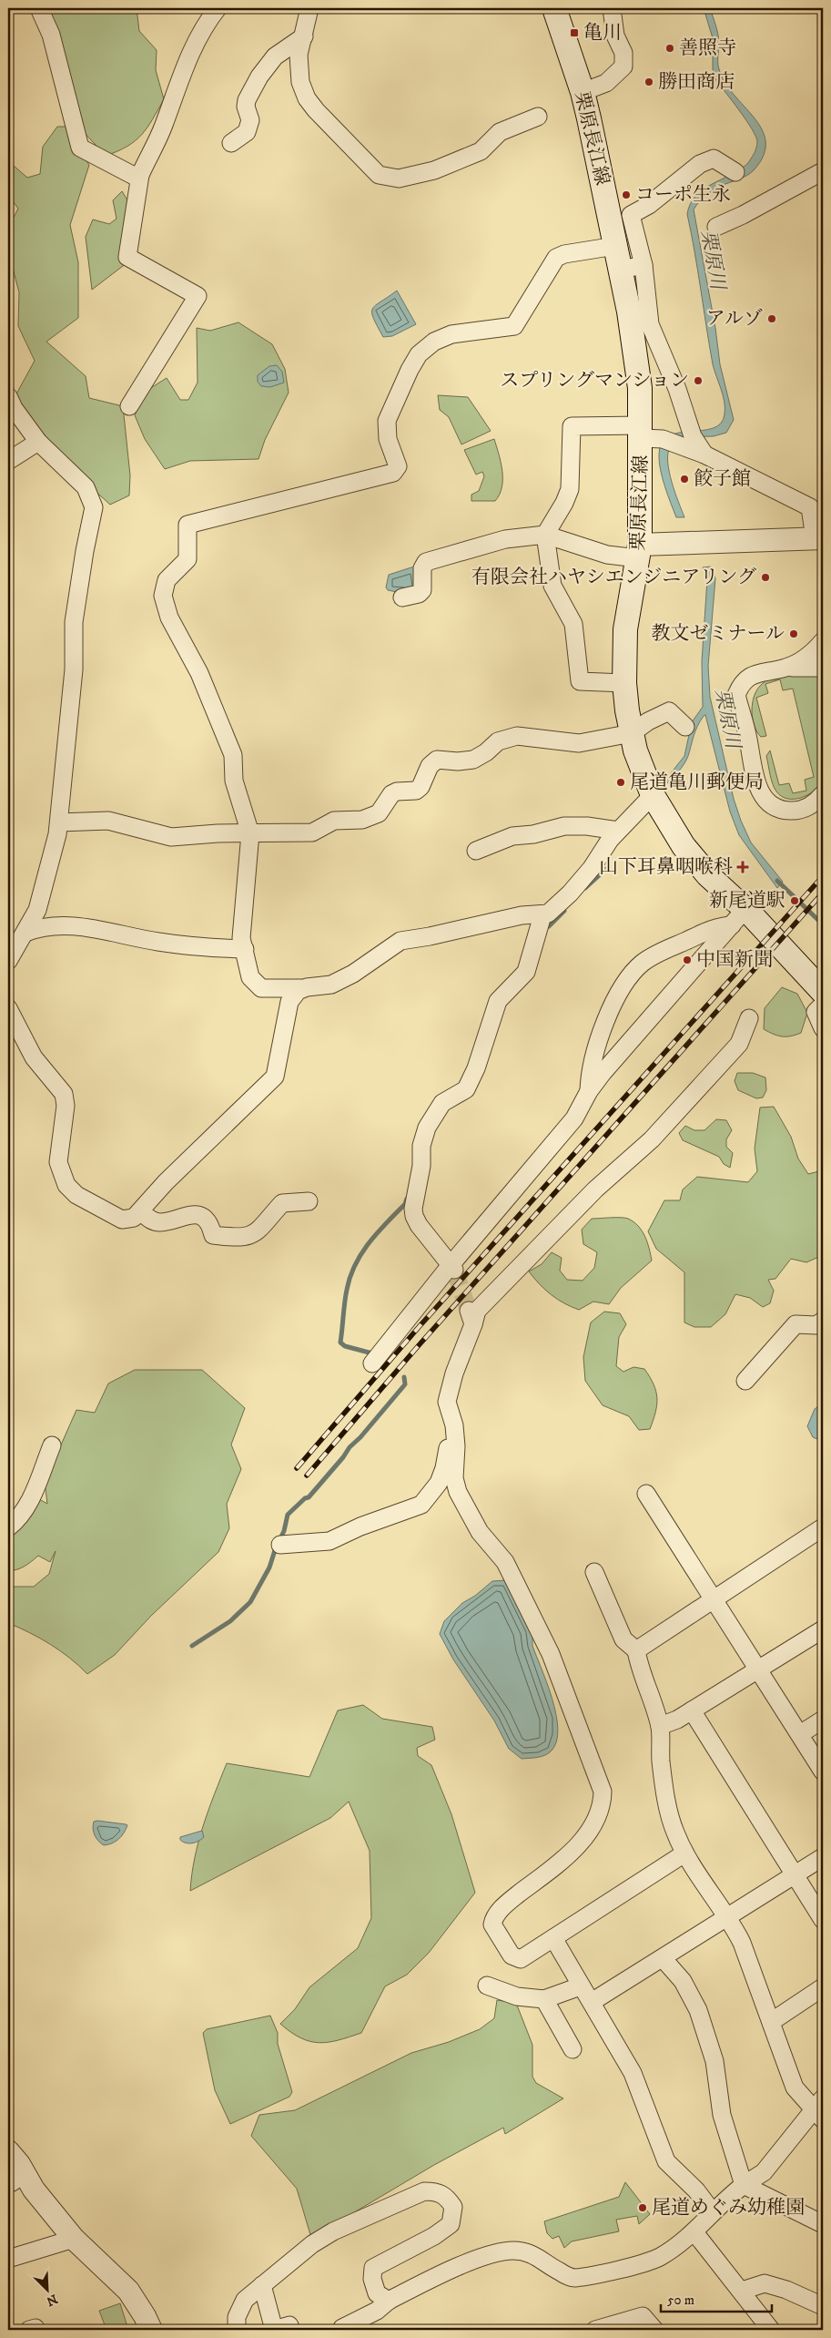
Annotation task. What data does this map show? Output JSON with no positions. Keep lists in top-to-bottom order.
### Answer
{
  "streets": {
    "main road": ["栗原長江線"]
  },
  "water": ["栗原川"],
  "places": {
    "transit": ["亀川"],
    "other": [
      "善照寺",
      "勝田商店",
      "コーポ生永",
      "アルゾ",
      "スプリングマンション",
      "餃子館",
      "有限会社ハヤシエンジニアリング",
      "教文ゼミナール",
      "尾道亀川郵便局",
      "新尾道駅",
      "中国新聞",
      "尾道めぐみ幼稚園"
    ],
    "health": ["山下耳鼻咽喉科"]
  },
  "scale_bar": "50 m",
  "north": "bottom right"
}
